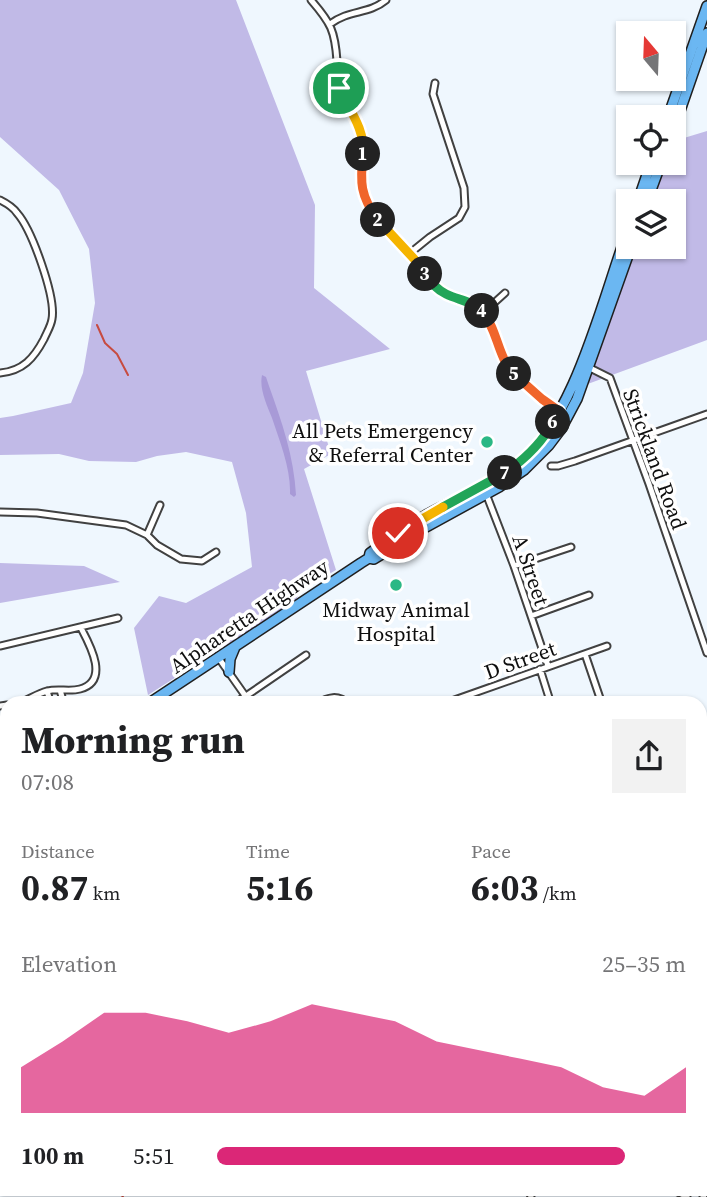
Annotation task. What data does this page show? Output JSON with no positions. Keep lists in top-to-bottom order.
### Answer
{
  "streets": {
    "main road": ["Alpharetta Highway"],
    "street": ["Strickland Road", "A Street", "D Street"]
  },
  "crossings": [
    ["A Street", "Alpharetta Highway"],
    ["A Street", "D Street"]
  ],
  "places": ["All Pets Emergency & Referral Center", "Midway Animal Hospital"],
  "north": "top",
  "page": {
    "pins": [
      "1",
      "2",
      "3",
      "4",
      "5",
      "6",
      "7"
    ],
    "heading": ["Morning run", "07:08"],
    "stats": [
      ["Distance", "0.87 km"],
      ["Time", "5:16"],
      ["Pace", "6:03 /km"]
    ],
    "chart": ["Elevation", "25–35 m"],
    "list": [
      {
        "name": "100 m",
        "note": "5:51"
      }
    ]
  }
}
